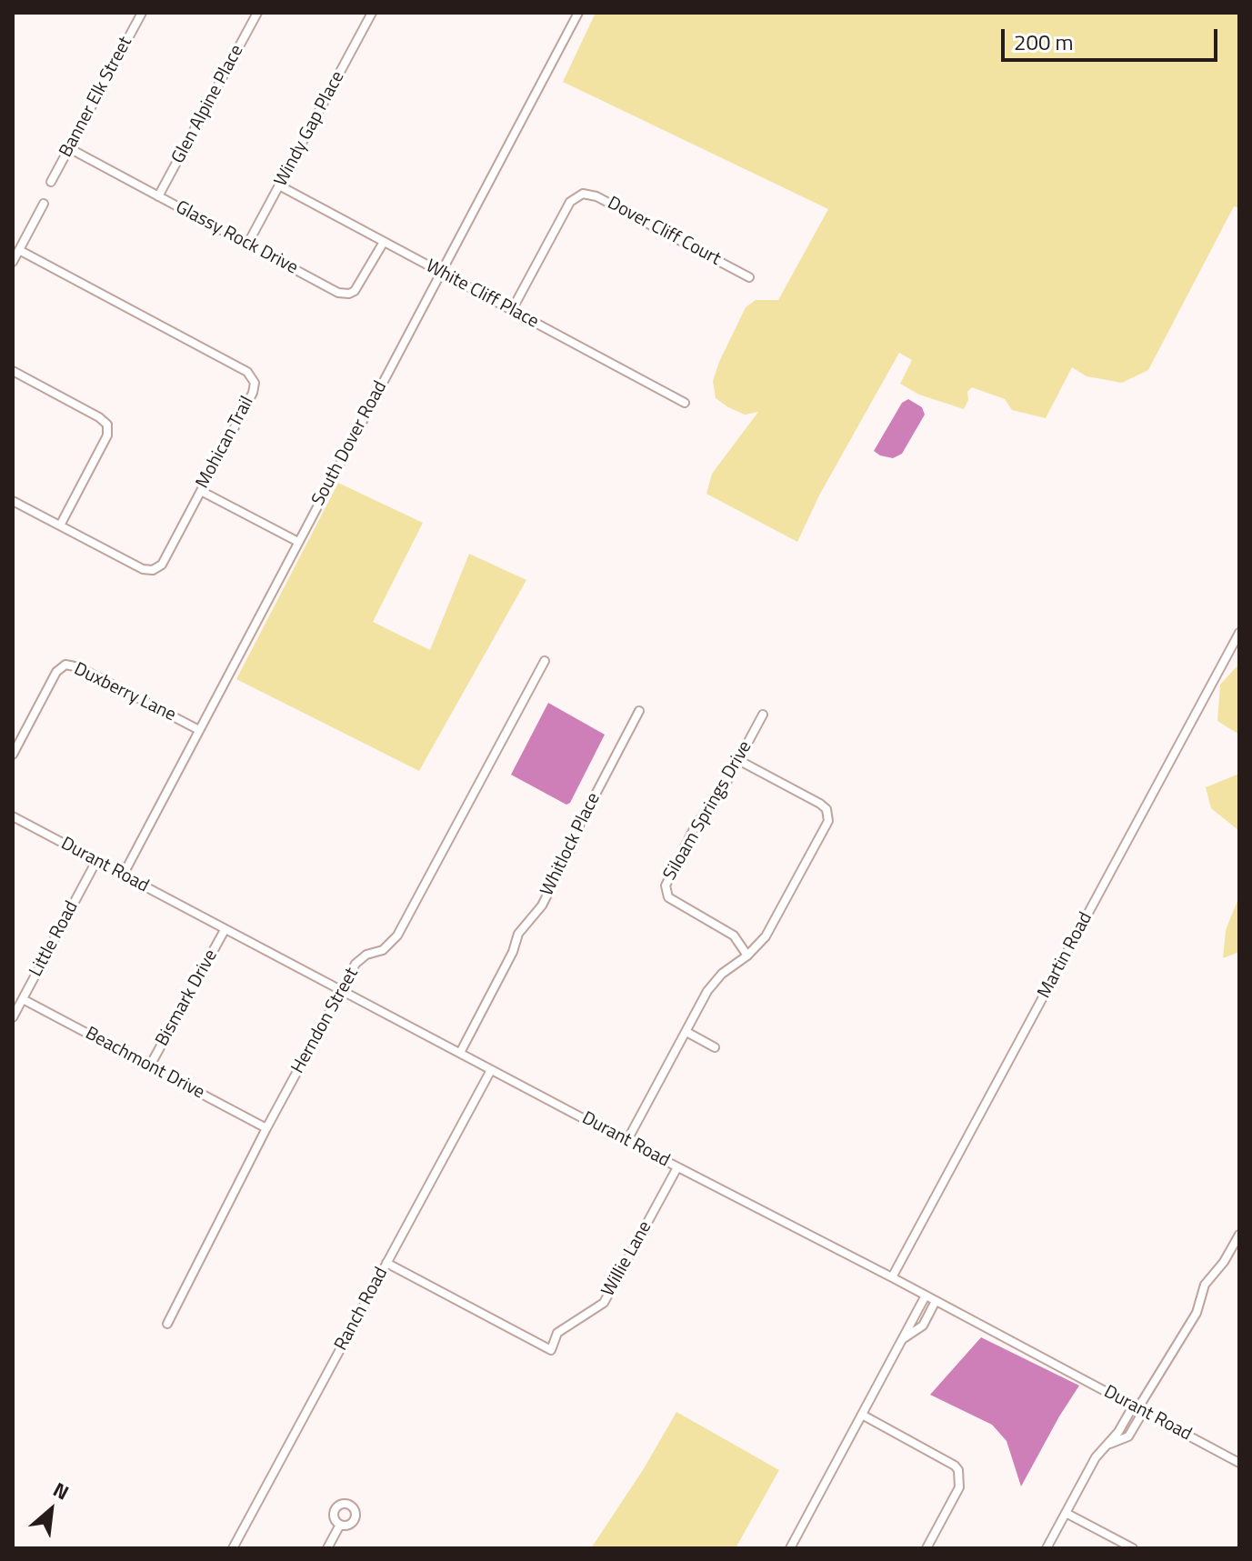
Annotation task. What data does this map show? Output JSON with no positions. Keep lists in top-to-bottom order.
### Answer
{
  "streets": {
    "street": [
      "Banner Elk Street",
      "Glen Alpine Place",
      "Windy Gap Place",
      "Dover Cliff Court",
      "Glassy Rock Drive",
      "White Cliff Place",
      "Mohican Trail",
      "South Dover Road",
      "Duxberry Lane",
      "Siloam Springs Drive",
      "Whitlock Place",
      "Durant Road",
      "Little Road",
      "Martin Road",
      "Bismark Drive",
      "Herndon Street",
      "Beachmont Drive",
      "Willie Lane",
      "Ranch Road"
    ]
  },
  "crossings": [
    ["Banner Elk Street", "Glassy Rock Drive"],
    ["Glen Alpine Place", "Glassy Rock Drive"],
    ["Windy Gap Place", "Glassy Rock Drive"],
    ["Windy Gap Place", "White Cliff Place"],
    ["Dover Cliff Court", "White Cliff Place"],
    ["Glassy Rock Drive", "White Cliff Place"],
    ["White Cliff Place", "South Dover Road"],
    ["South Dover Road", "Duxberry Lane"],
    ["South Dover Road", "Durant Road"],
    ["Whitlock Place", "Durant Road"],
    ["Durant Road", "Little Road"],
    ["Durant Road", "Martin Road"],
    ["Durant Road", "Bismark Drive"],
    ["Durant Road", "Herndon Street"],
    ["Durant Road", "Willie Lane"],
    ["Durant Road", "Ranch Road"],
    ["Little Road", "Beachmont Drive"],
    ["Bismark Drive", "Beachmont Drive"],
    ["Herndon Street", "Beachmont Drive"],
    ["Willie Lane", "Ranch Road"]
  ],
  "scale_bar": "200 m",
  "north": "top right"
}
